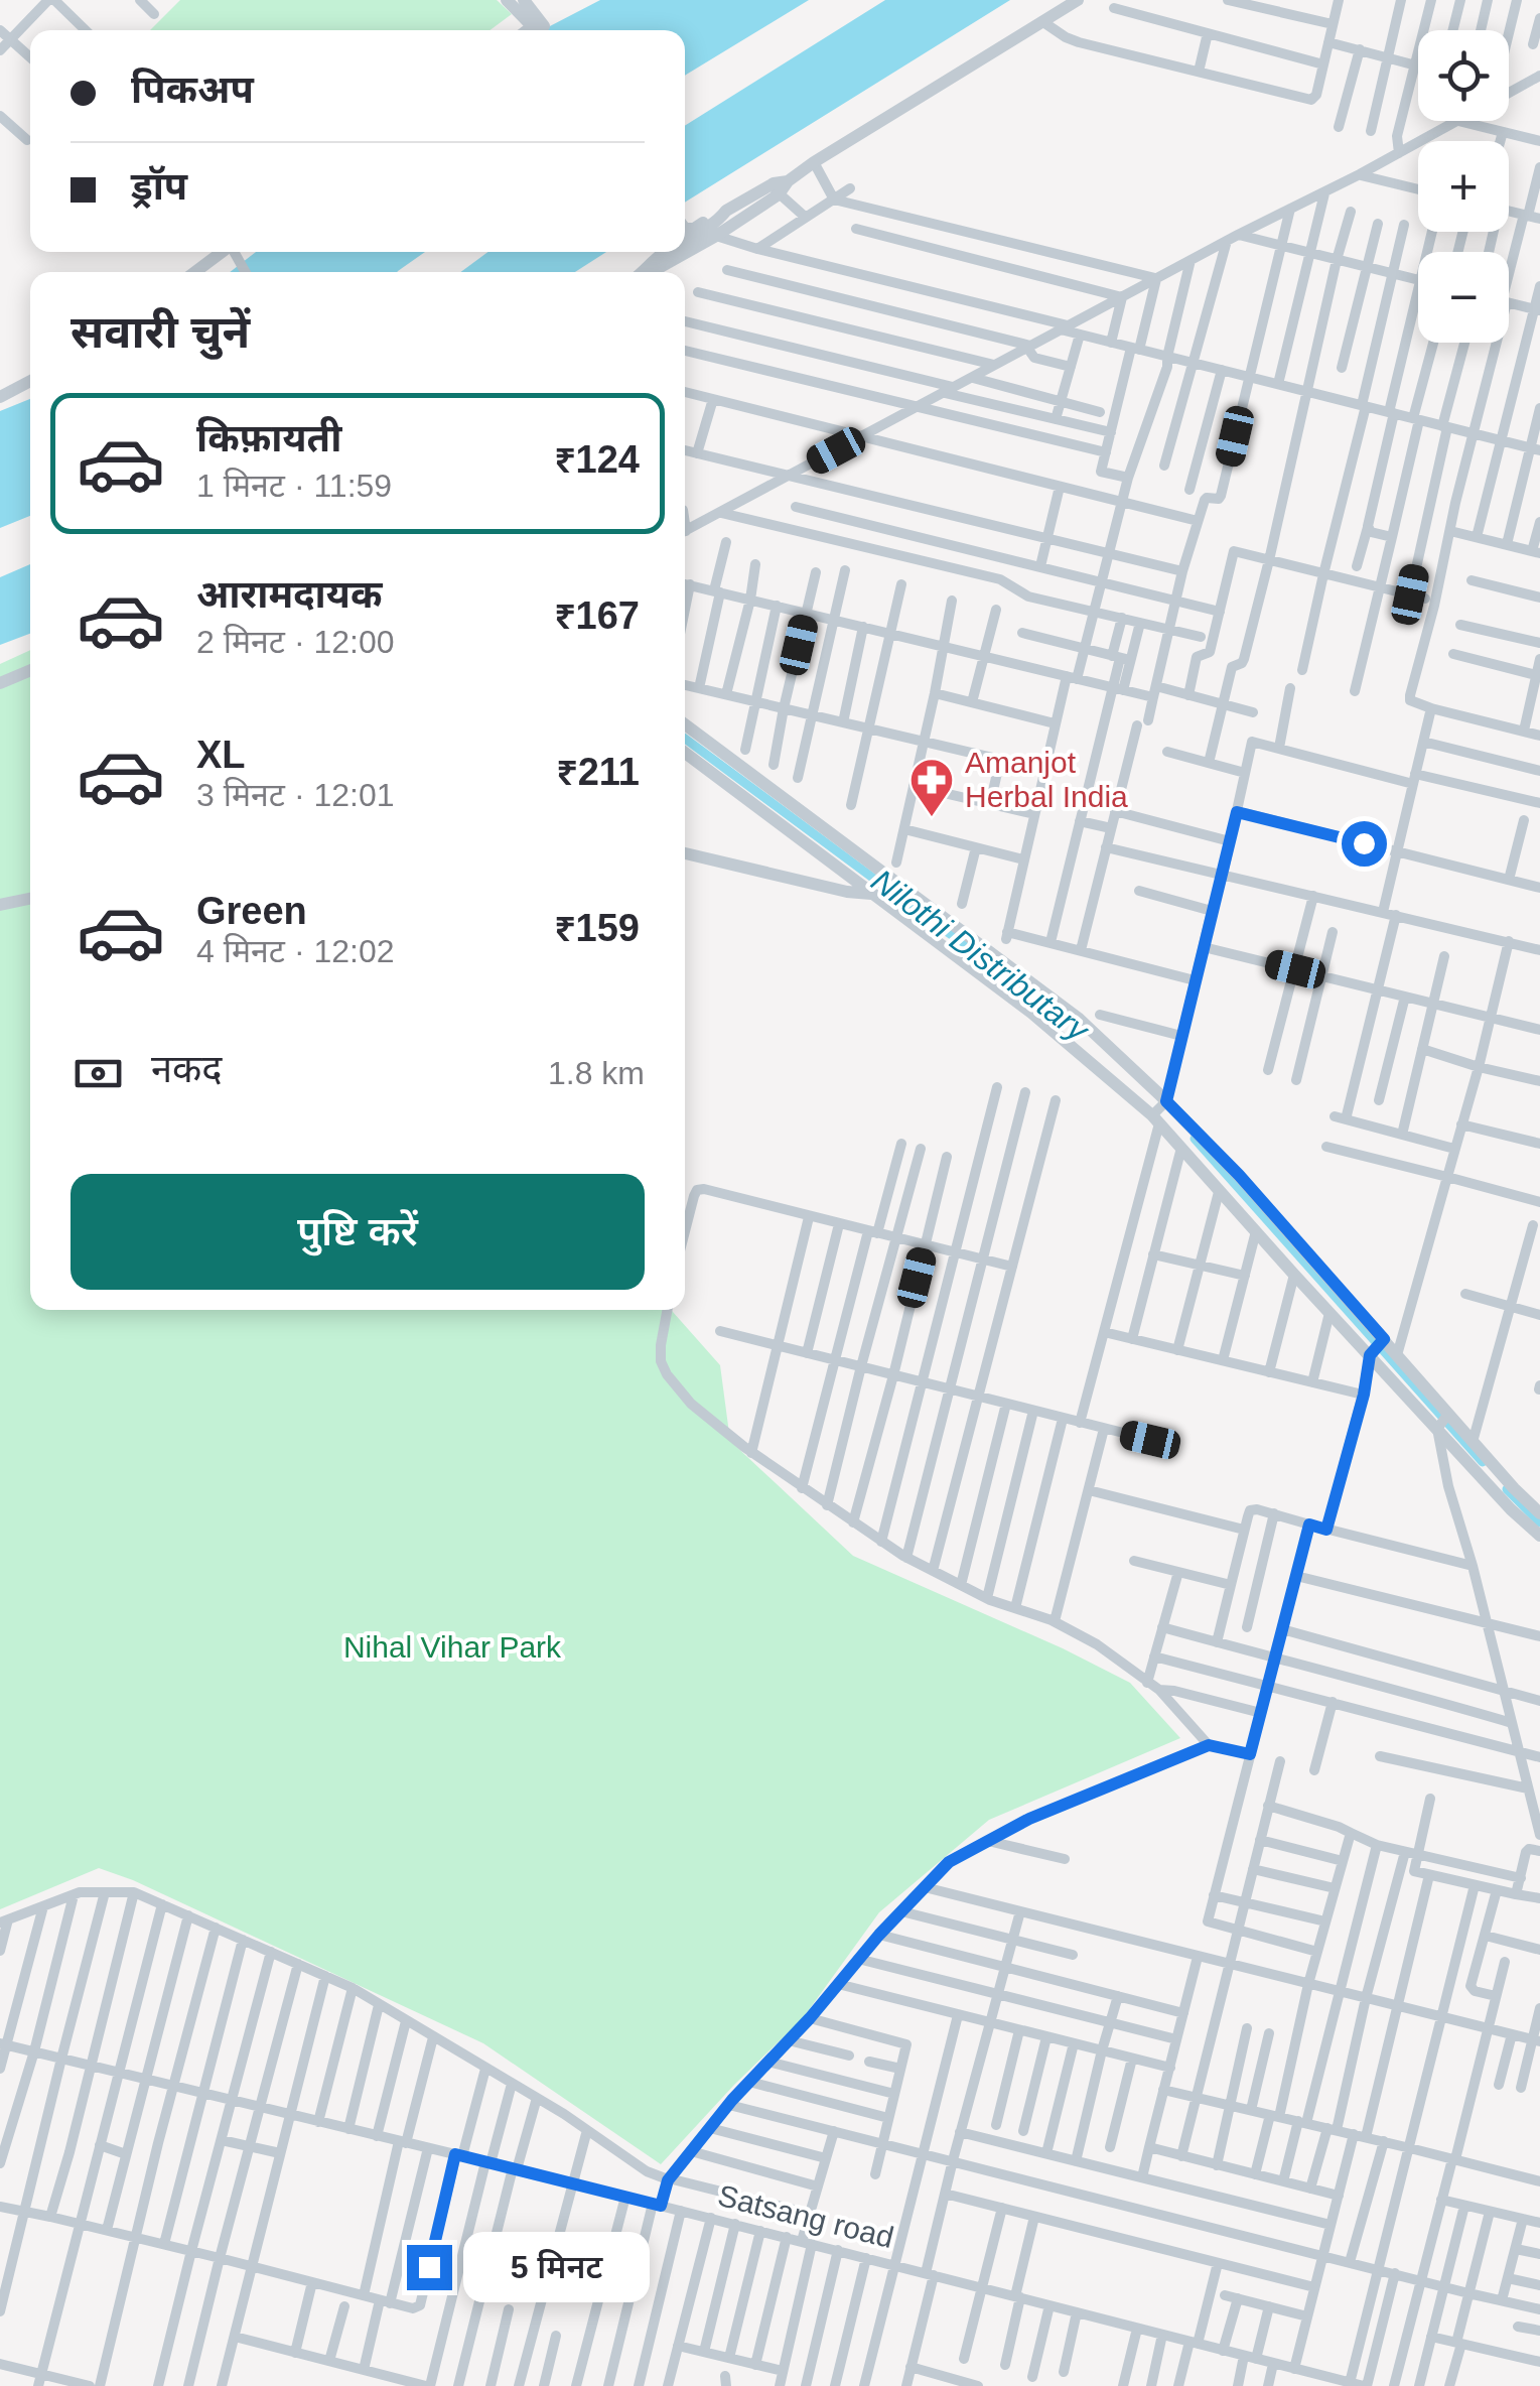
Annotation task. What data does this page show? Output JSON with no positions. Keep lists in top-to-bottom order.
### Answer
{
  "streets": {
    "street": ["Satsang road"]
  },
  "water": ["Nilothi Distributary"],
  "parks": ["Nihal Vihar Park"],
  "places": {
    "pharmacy": ["Amanjot Herbal India"]
  },
  "page": {
    "map_buttons": ["+", "−"],
    "banner": ["पिकअप", "ड्रॉप"],
    "heading": "सवारी चुनें",
    "list": [
      {
        "name": "किफ़ायती",
        "note": "1 मिनट · 11:59",
        "value": "₹124"
      },
      {
        "name": "आरामदायक",
        "note": "2 मिनट · 12:00",
        "value": "₹167"
      },
      {
        "name": "XL",
        "note": "3 मिनट · 12:01",
        "value": "₹211"
      },
      {
        "name": "Green",
        "note": "4 मिनट · 12:02",
        "value": "₹159"
      }
    ],
    "pay": ["नकद", "1.8 km"],
    "buttons": "पुष्टि करें",
    "bubble": "5 मिनट"
  }
}
